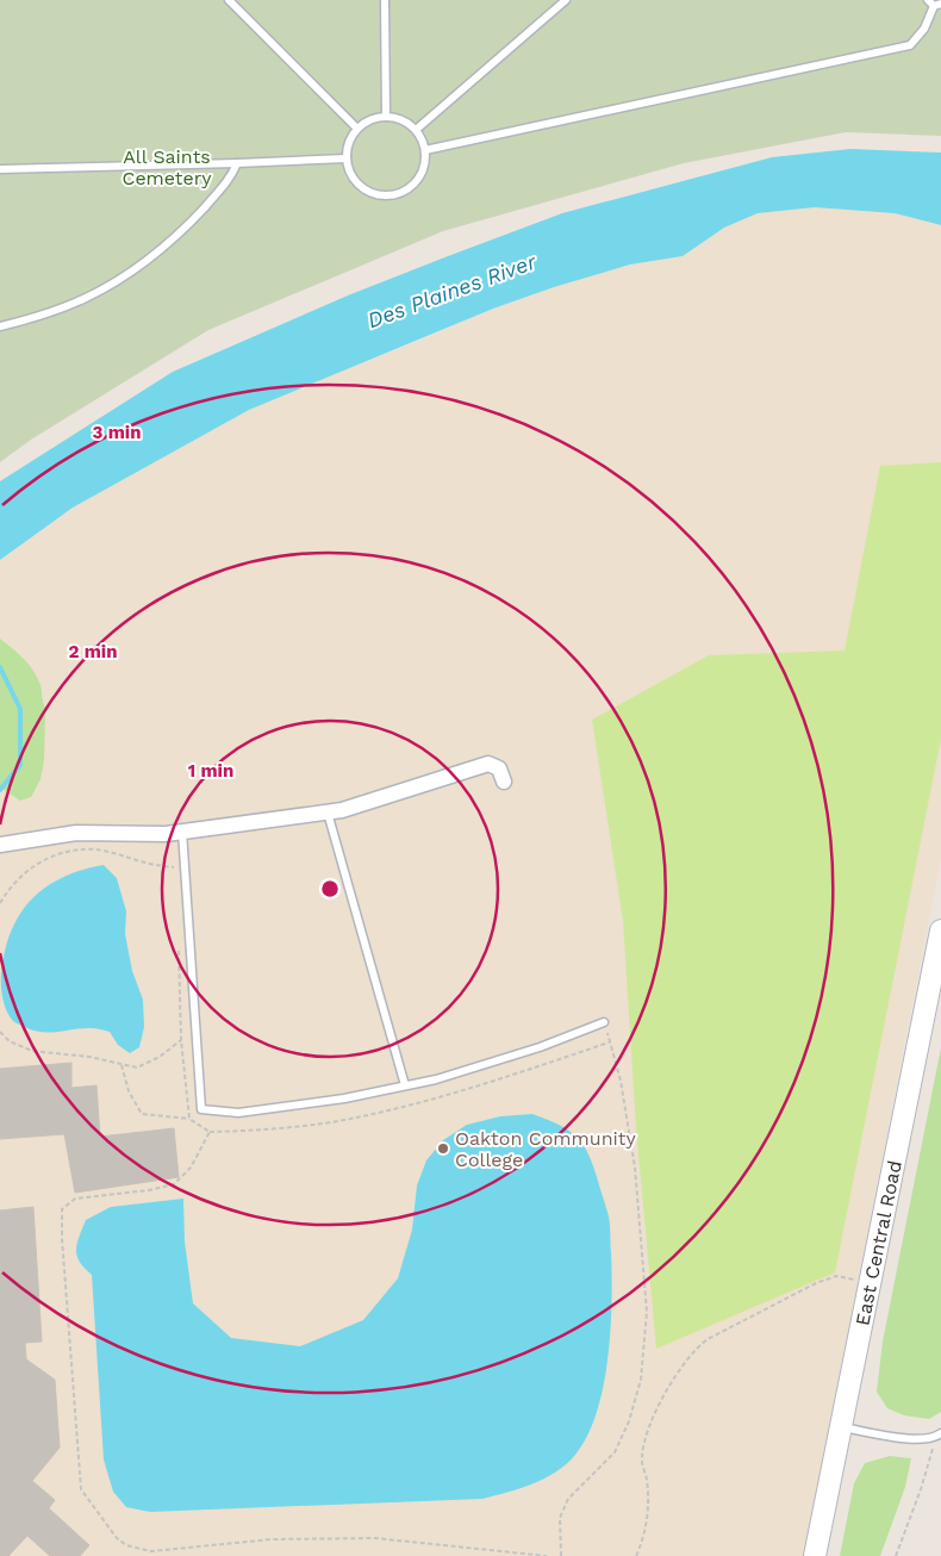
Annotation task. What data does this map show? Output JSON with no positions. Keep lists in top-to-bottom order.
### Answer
{
  "streets": {
    "main road": ["East Central Road"]
  },
  "water": ["Des Plaines River"],
  "parks": ["All Saints Cemetery"],
  "places": ["Oakton Community College"],
  "rings": ["3 min", "2 min", "1 min"]
}
